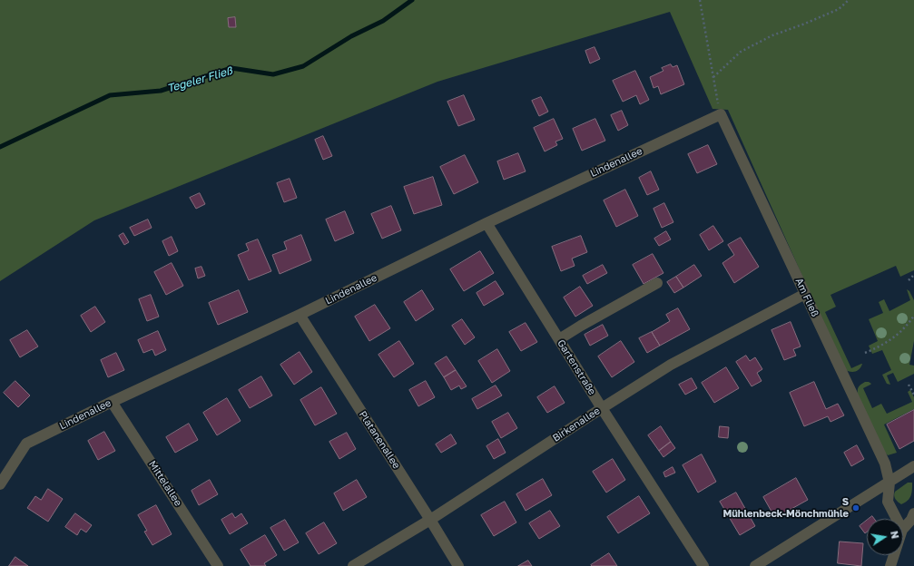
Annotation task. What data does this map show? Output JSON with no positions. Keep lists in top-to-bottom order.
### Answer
{
  "streets": {
    "street": [
      "Lindenallee",
      "Am Fließ",
      "Gartenstraße",
      "Birkenallee",
      "Platanenallee",
      "Mittelallee"
    ]
  },
  "crossings": [
    ["Lindenallee", "Am Fließ"],
    ["Lindenallee", "Gartenstraße"],
    ["Lindenallee", "Platanenallee"],
    ["Lindenallee", "Mittelallee"],
    ["Am Fließ", "Birkenallee"],
    ["Gartenstraße", "Birkenallee"],
    ["Birkenallee", "Platanenallee"]
  ],
  "water": ["Tegeler Fließ"],
  "places": ["S Mühlenbeck-Mönchmühle"],
  "north": "right"
}
